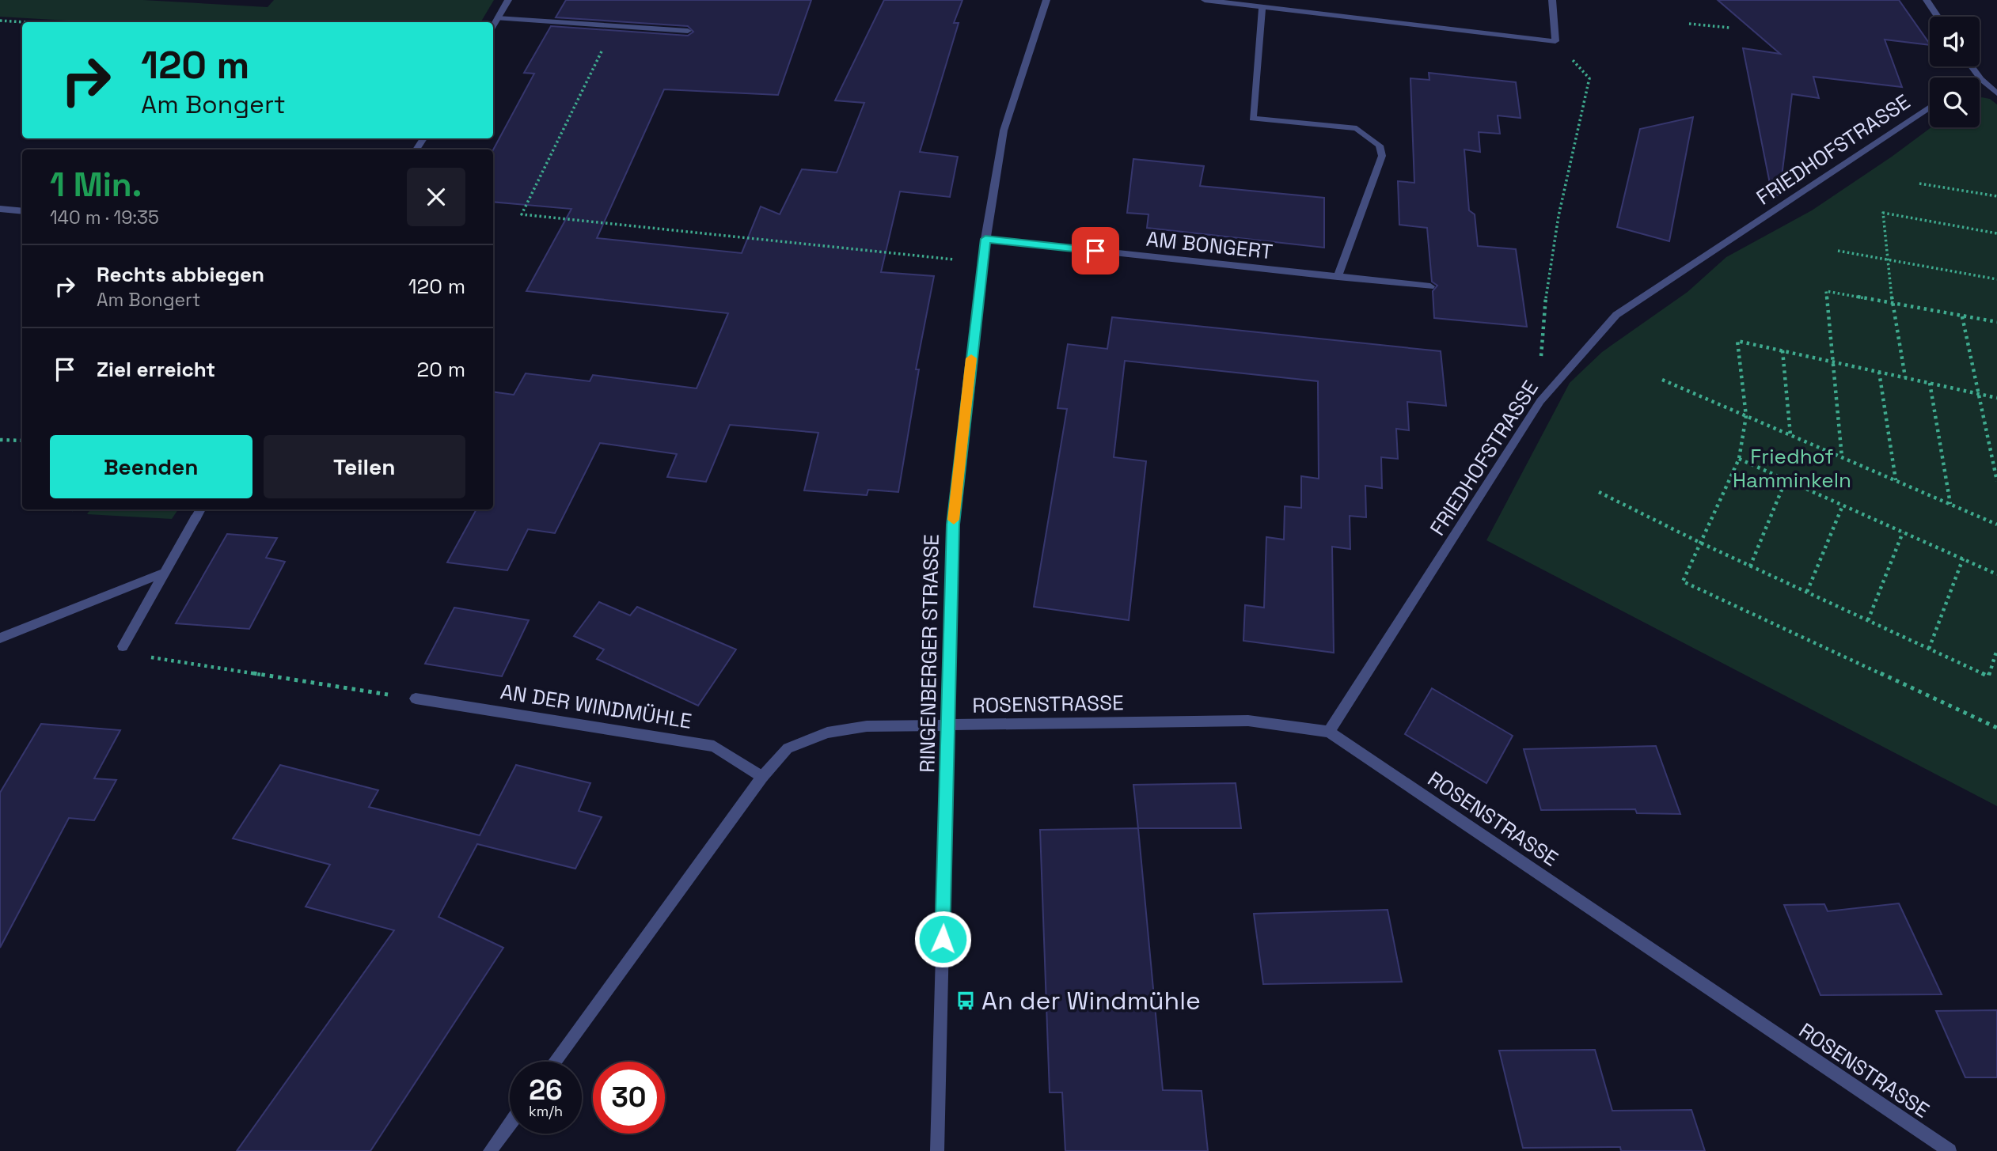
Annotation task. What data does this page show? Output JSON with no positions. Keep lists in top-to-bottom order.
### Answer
{
  "streets": {
    "street": [
      "FRIEDHOFSTRASSE",
      "AM BONGERT",
      "RINGENBERGER STRASSE",
      "ROSENSTRASSE",
      "AN DER WINDMÜHLE"
    ]
  },
  "crossings": [
    ["FRIEDHOFSTRASSE", "ROSENSTRASSE"],
    ["AM BONGERT", "RINGENBERGER STRASSE"],
    ["RINGENBERGER STRASSE", "ROSENSTRASSE"]
  ],
  "parks": ["Friedhof Hamminkeln"],
  "places": {
    "bus stop": ["An der Windmühle"]
  },
  "page": {
    "turn": ["120 m", "Am Bongert"],
    "heading": ["1 Min.", "140 m · 19:35"],
    "list": [
      {
        "name": "Rechts abbiegen",
        "note": "Am Bongert",
        "value": "120 m"
      },
      {
        "name": "Ziel erreicht",
        "value": "20 m"
      }
    ],
    "buttons": ["Beenden", "Teilen"],
    "speed": "26 km/h",
    "limit": "30"
  }
}
